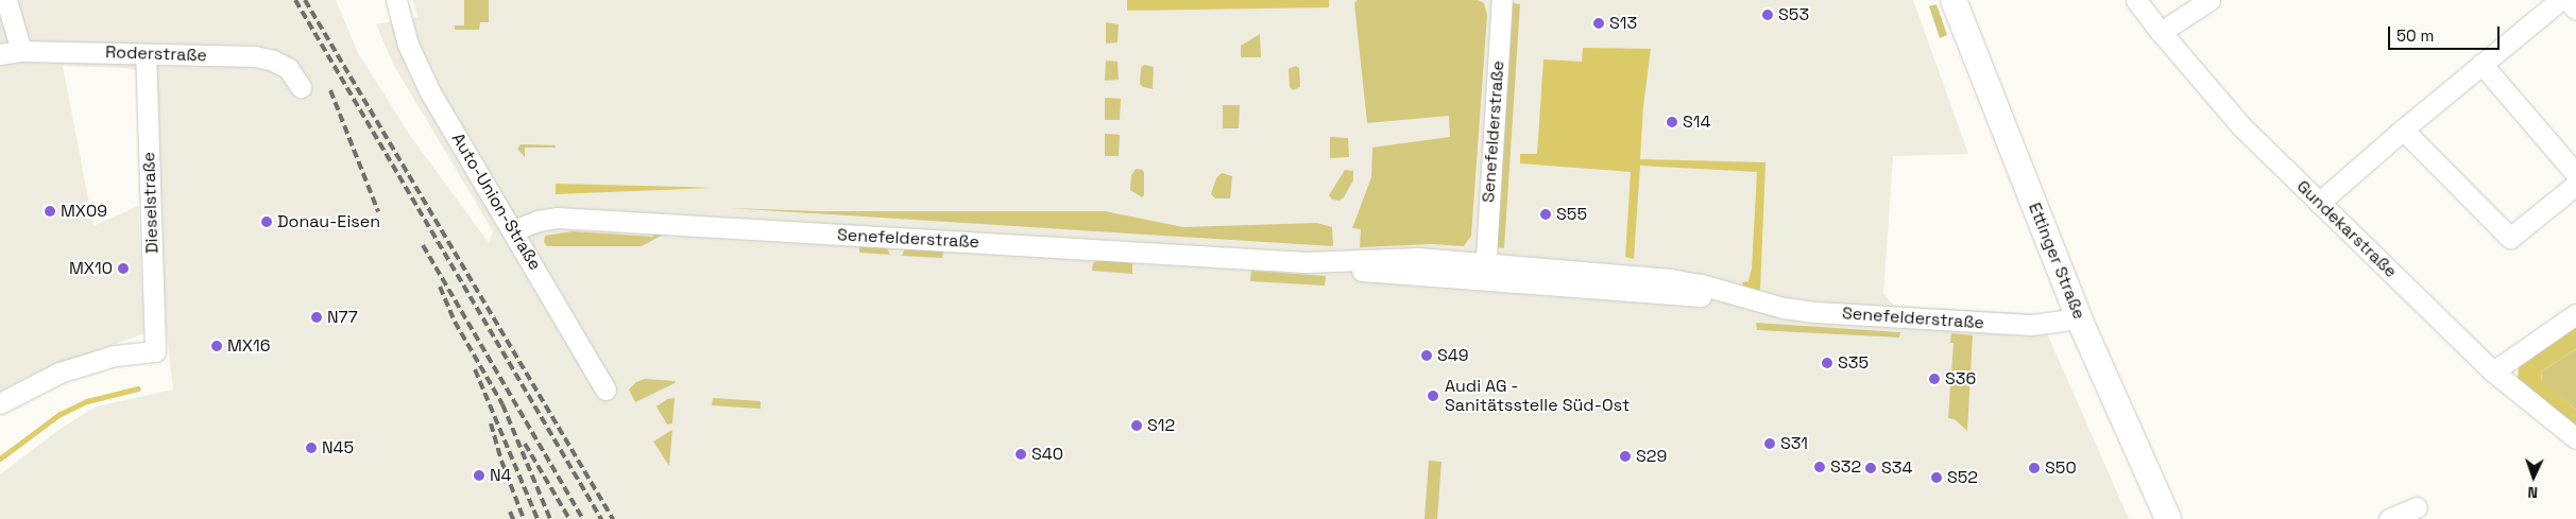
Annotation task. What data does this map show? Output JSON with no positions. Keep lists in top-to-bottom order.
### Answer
{
  "streets": {
    "main road": ["Ettinger Straße"],
    "street": [
      "Roderstraße",
      "Senefelderstraße",
      "Auto-Union-Straße",
      "Dieselstraße",
      "Gundekarstraße"
    ]
  },
  "crossings": [
    ["Roderstraße", "Dieselstraße"],
    ["Senefelderstraße", "Auto-Union-Straße"],
    ["Senefelderstraße", "Ettinger Straße"]
  ],
  "places": [
    "S53",
    "S13",
    "S14",
    "MX09",
    "S55",
    "Donau-Eisen",
    "MX10",
    "N77",
    "MX16",
    "S49",
    "S35",
    "S36",
    "Audi AG - Sanitätsstelle Süd-Ost",
    "S12",
    "S31",
    "N45",
    "S40",
    "S29",
    "S32",
    "S34",
    "S50",
    "N4",
    "S52"
  ],
  "scale_bar": "50 m",
  "north": "bottom"
}
